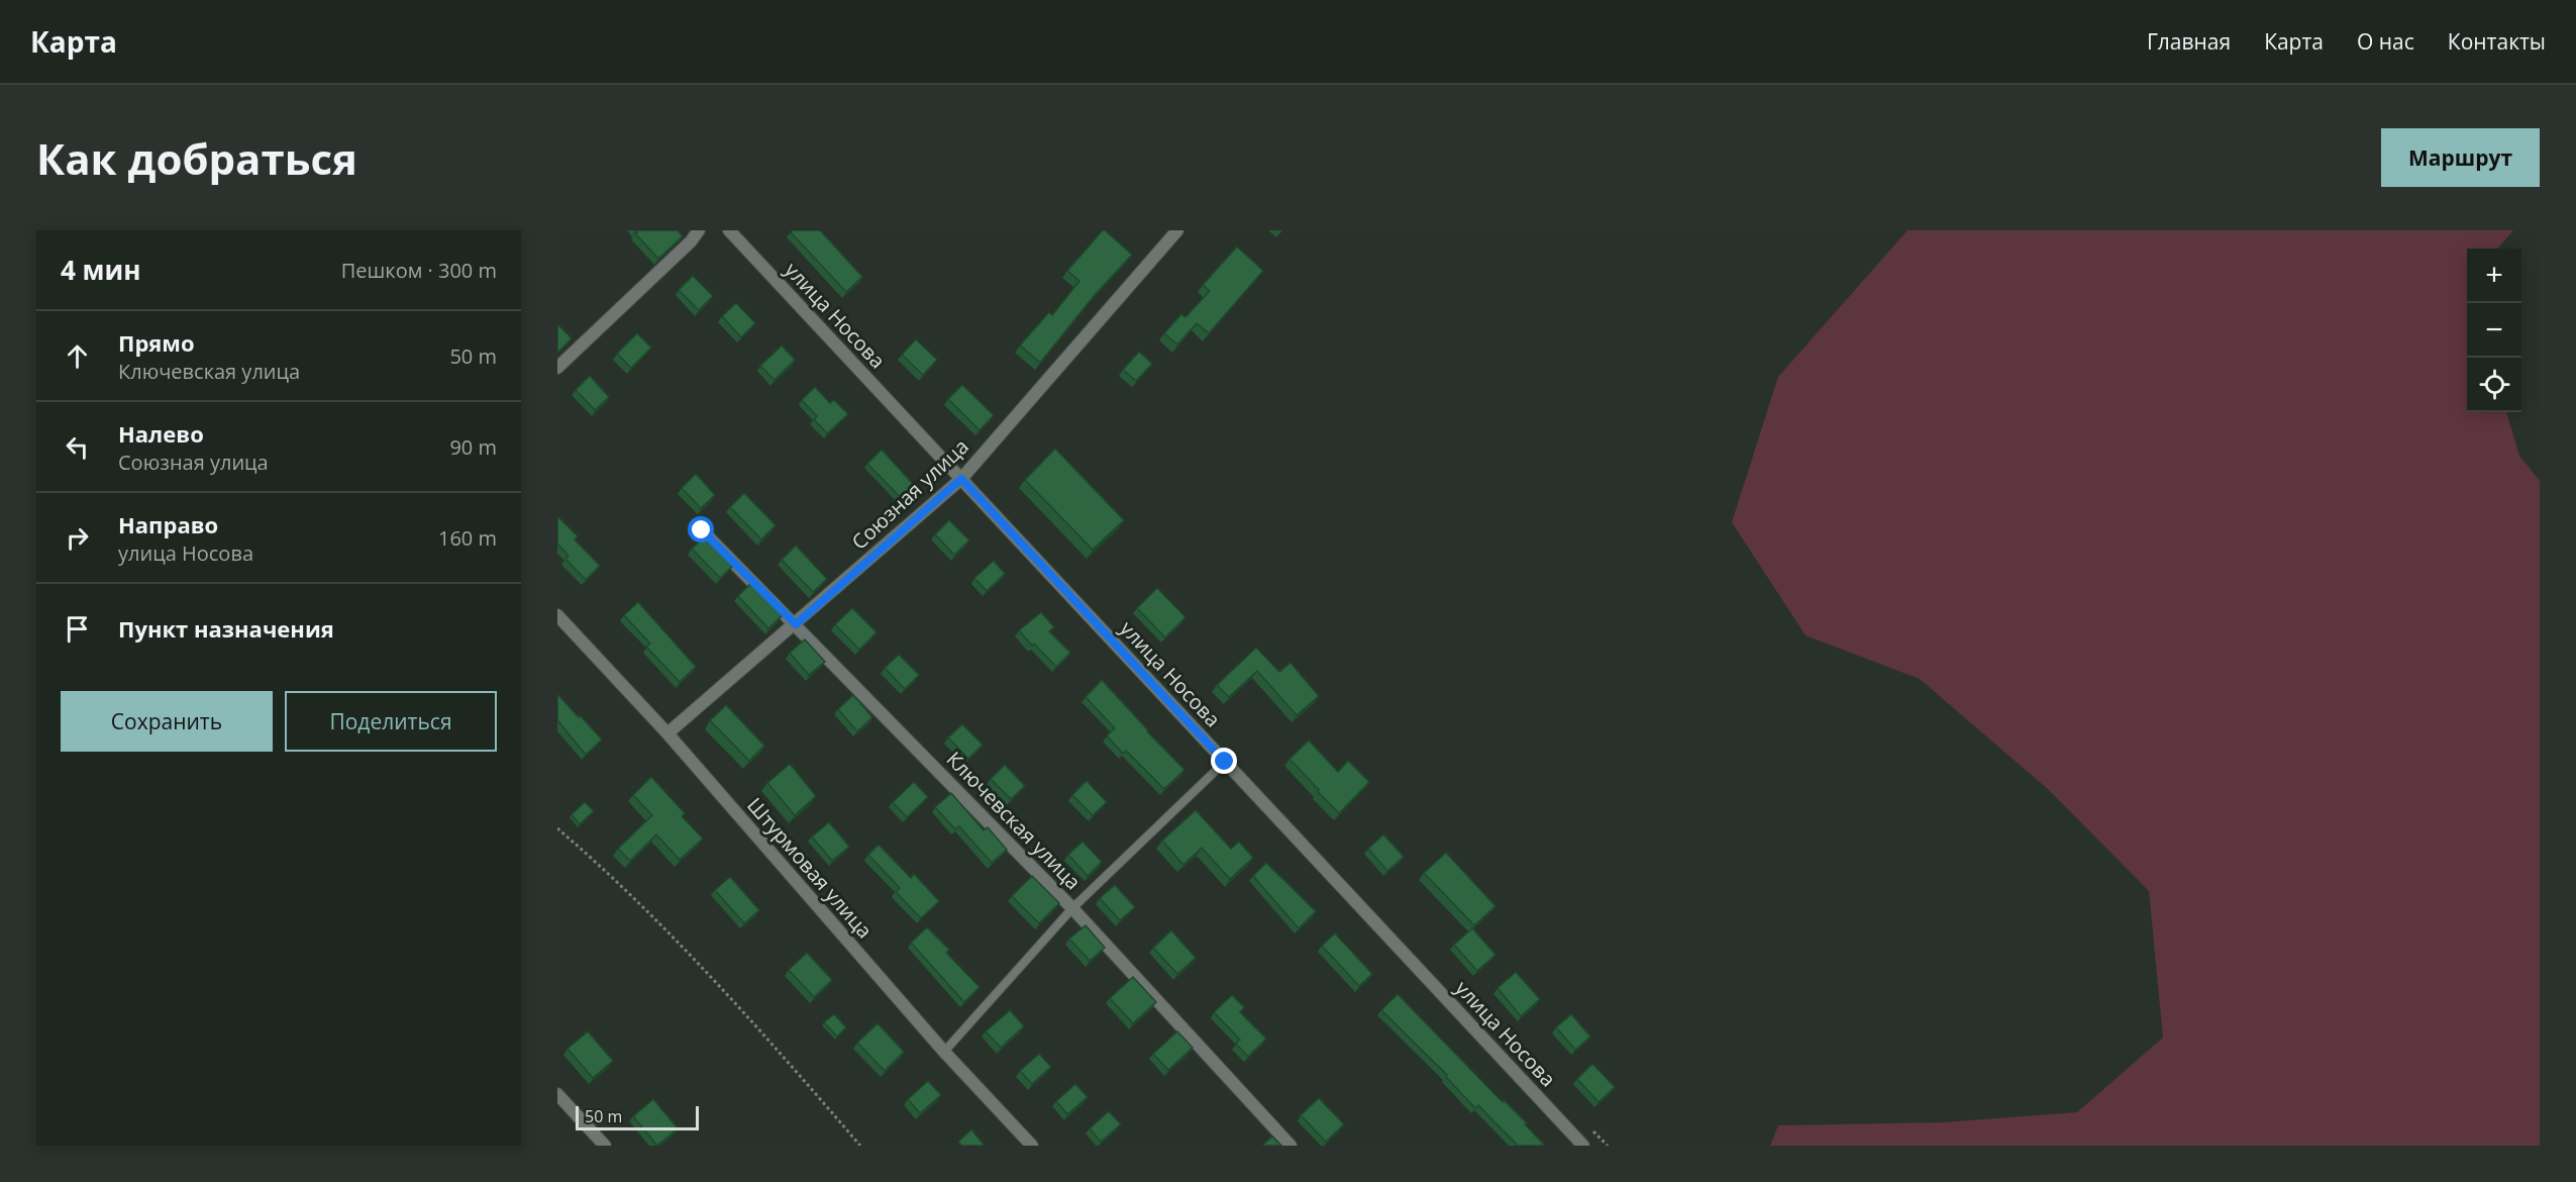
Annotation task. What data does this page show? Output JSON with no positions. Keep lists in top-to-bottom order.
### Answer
{
  "streets": {
    "street": [
      "улица Носова",
      "Союзная улица",
      "Ключевская улица",
      "Штурмовая улица"
    ]
  },
  "crossings": [
    ["улица Носова", "Союзная улица"],
    ["Союзная улица", "Ключевская улица"],
    ["Союзная улица", "Штурмовая улица"]
  ],
  "scale_bar": "50 m",
  "page": {
    "header": "Карта",
    "nav": [
      "Главная",
      "Карта",
      "О нас",
      "Контакты"
    ],
    "buttons": [
      "Маршрут",
      ["Сохранить", "Поделиться"]
    ],
    "title": "Как добраться",
    "heading": ["4 мин", "Пешком · 300 m"],
    "map_buttons": ["+", "−"],
    "list": [
      ["Прямо", "Ключевская улица", "50 m"],
      ["Налево", "Союзная улица", "90 m"],
      ["Направо", "улица Носова", "160 m"],
      "Пункт назначения"
    ],
    "scale": "50 m"
  }
}
